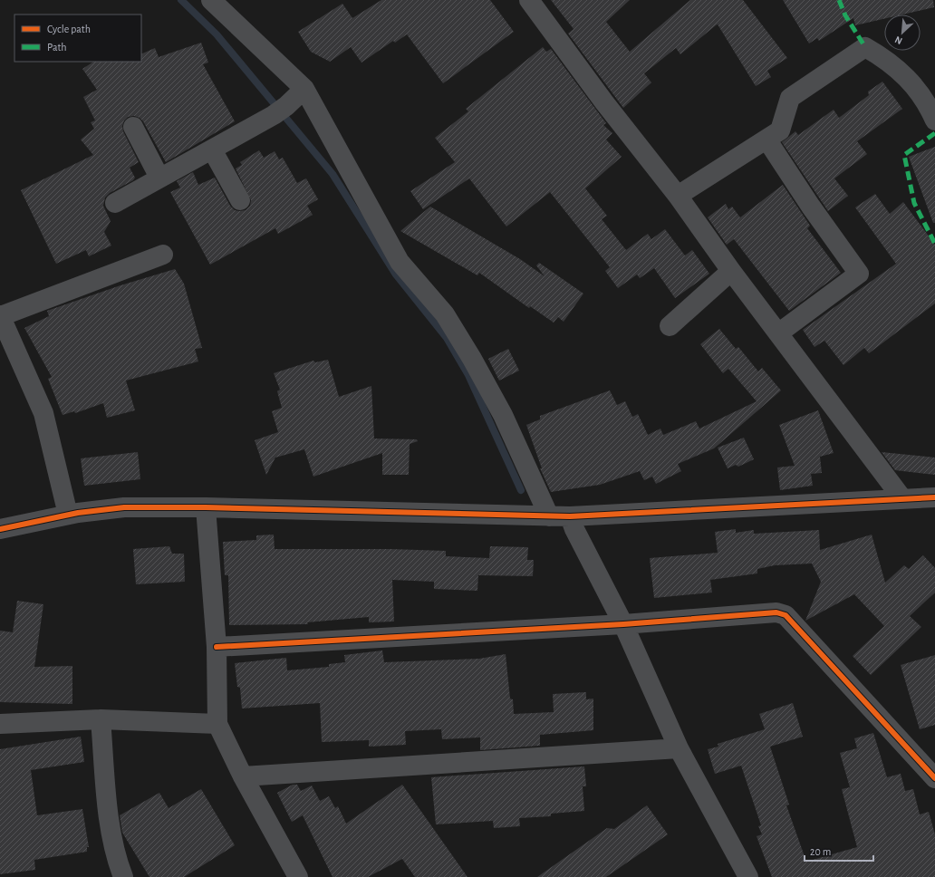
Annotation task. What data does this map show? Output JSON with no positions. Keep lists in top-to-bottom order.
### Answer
{
  "legend": ["Cycle path", "Path"],
  "scale_bar": "20 m",
  "north": "bottom left"
}
